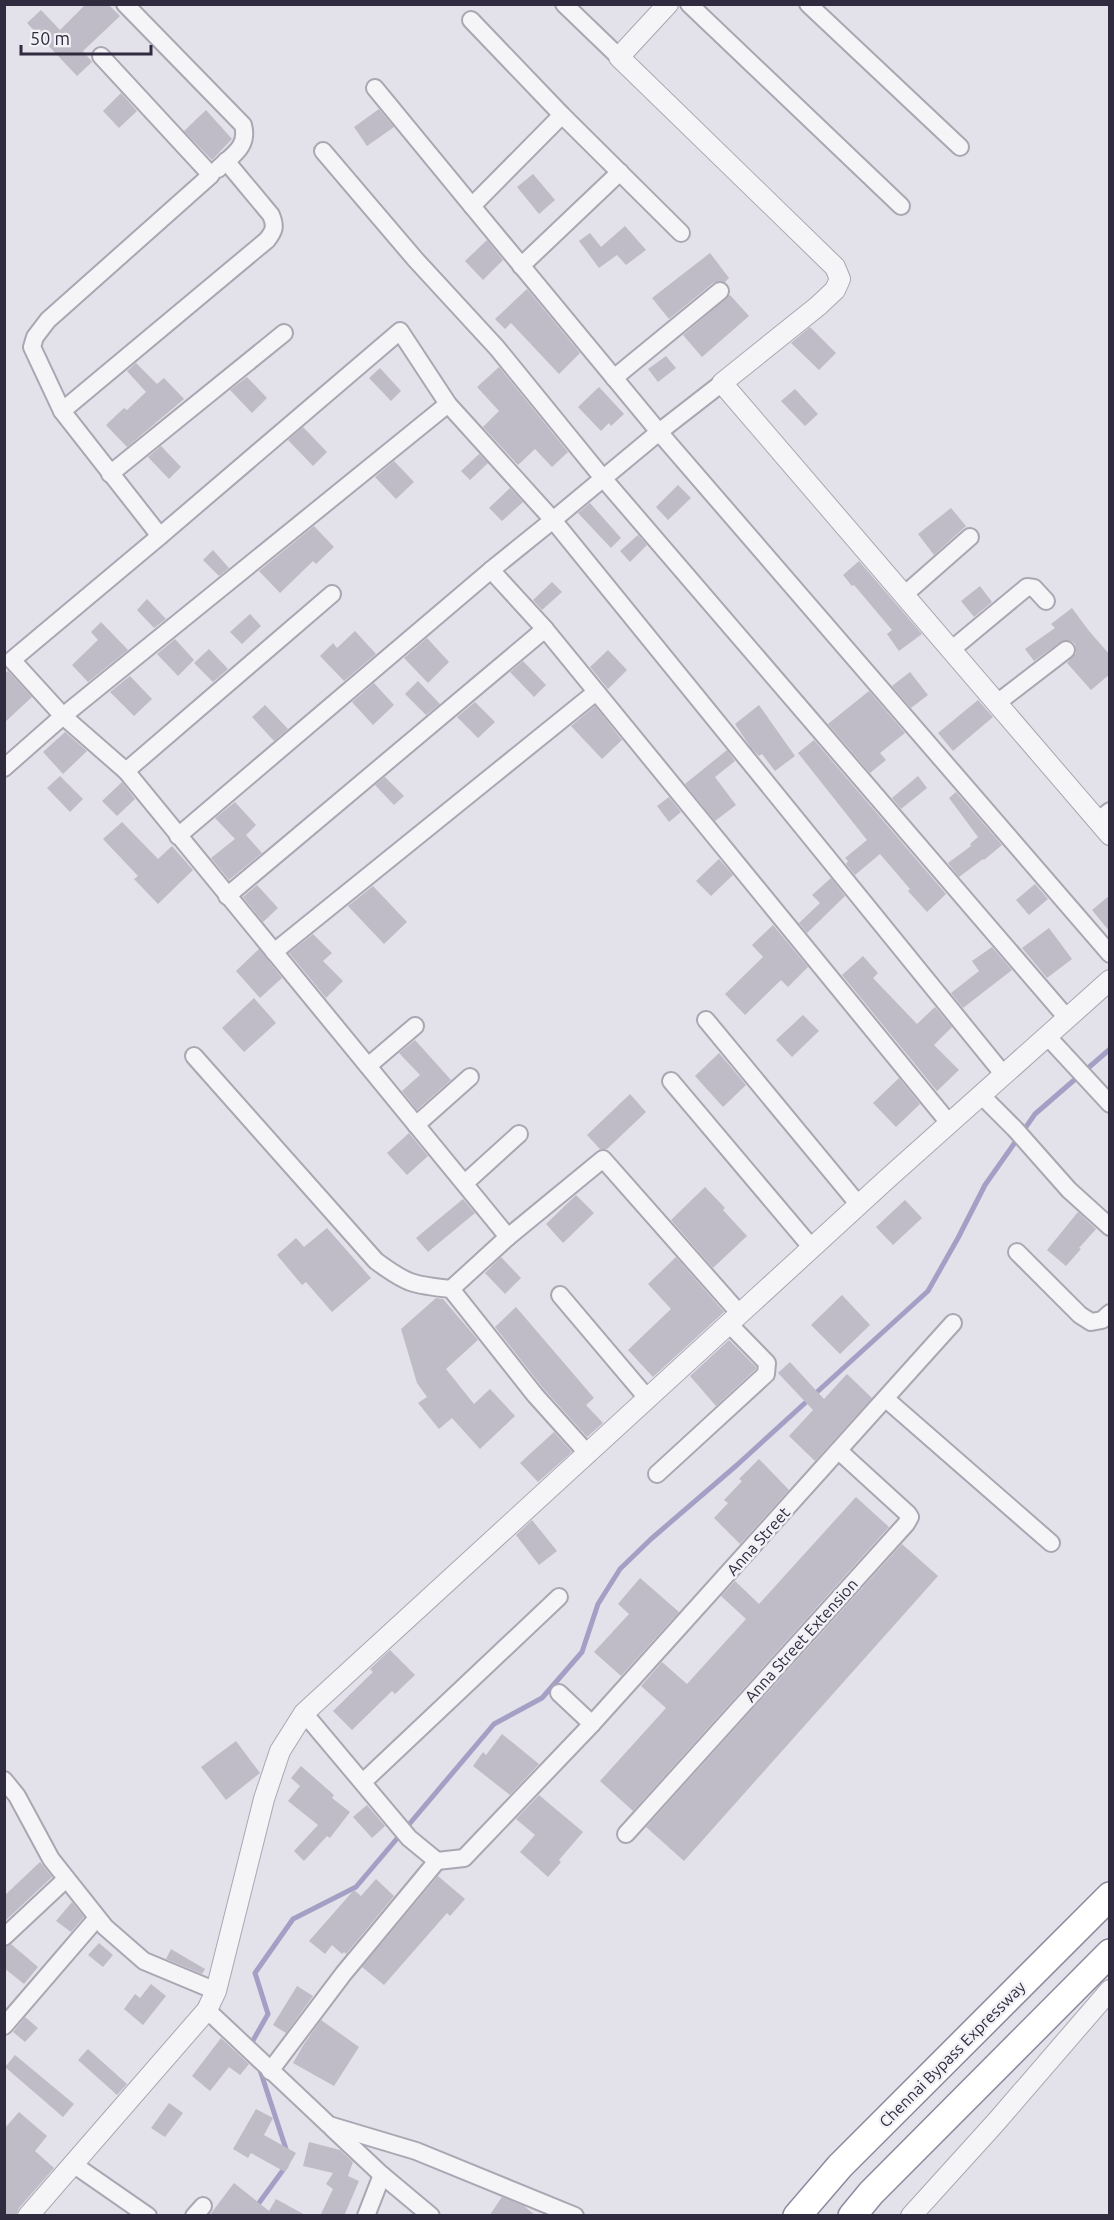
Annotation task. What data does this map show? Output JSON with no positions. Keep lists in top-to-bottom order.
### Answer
{
  "streets": {
    "highway": ["Chennai Bypass Expressway"],
    "street": ["Anna Street", "Anna Street Extension"]
  },
  "crossings": [
    ["Anna Street", "Anna Street Extension"]
  ],
  "scale_bar": "50 m"
}
